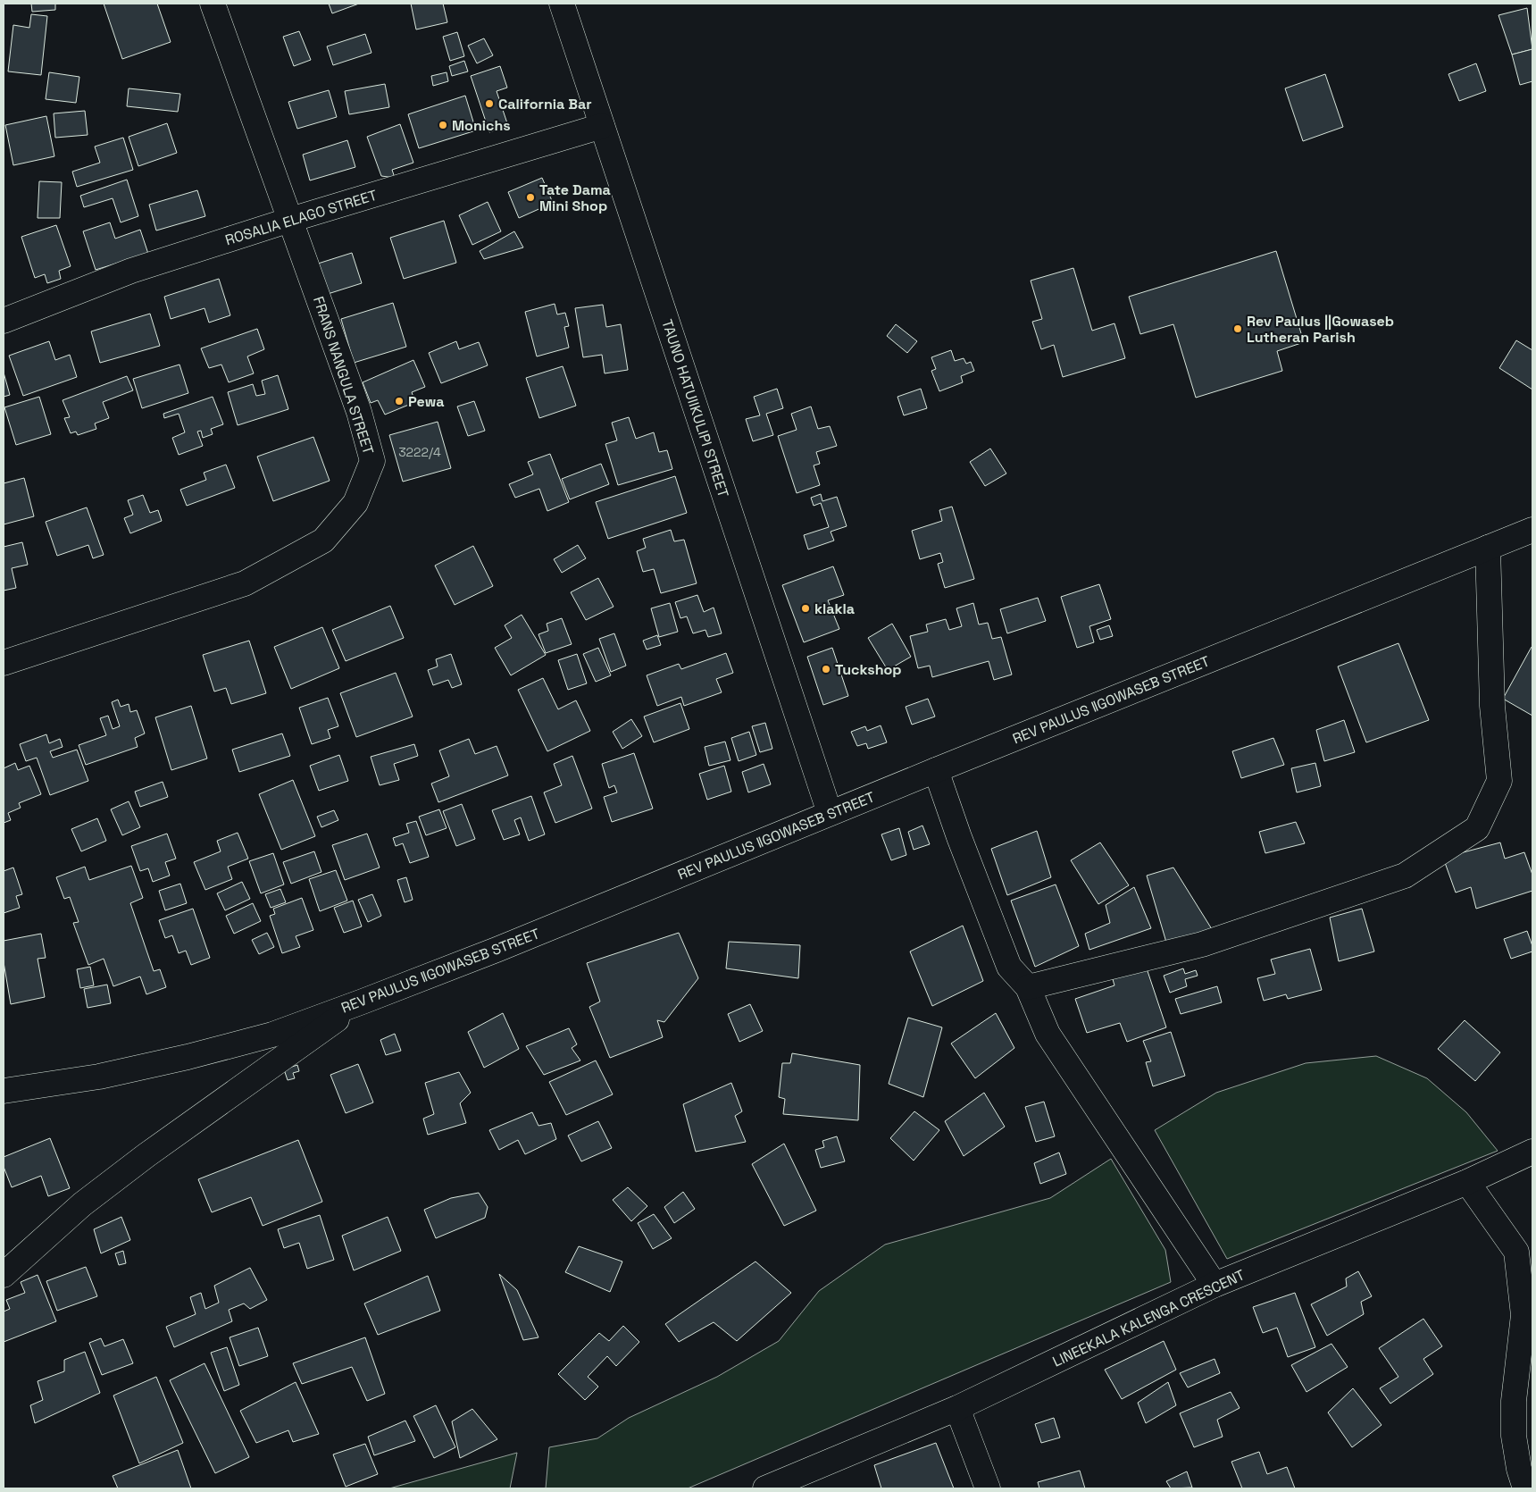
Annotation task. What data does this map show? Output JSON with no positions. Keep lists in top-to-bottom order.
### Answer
{
  "streets": {
    "street": [
      "ROSALIA ELAGO STREET",
      "FRANS NANGULA STREET",
      "TAUNO HATUIIKULIPI STREET",
      "REV PAULUS ǁGOWASEB STREET",
      "LINEEKALA KALENGA CRESCENT"
    ]
  },
  "crossings": [
    ["ROSALIA ELAGO STREET", "FRANS NANGULA STREET"],
    ["ROSALIA ELAGO STREET", "TAUNO HATUIIKULIPI STREET"],
    ["TAUNO HATUIIKULIPI STREET", "REV PAULUS ǁGOWASEB STREET"]
  ],
  "places": [
    "California Bar",
    "Monichs",
    "Tate Dama Mini Shop",
    "Rev Paulus ||Gowaseb Lutheran Parish",
    "Pewa",
    "klakla",
    "Tuckshop"
  ],
  "house_numbers": ["3222/4"]
}
